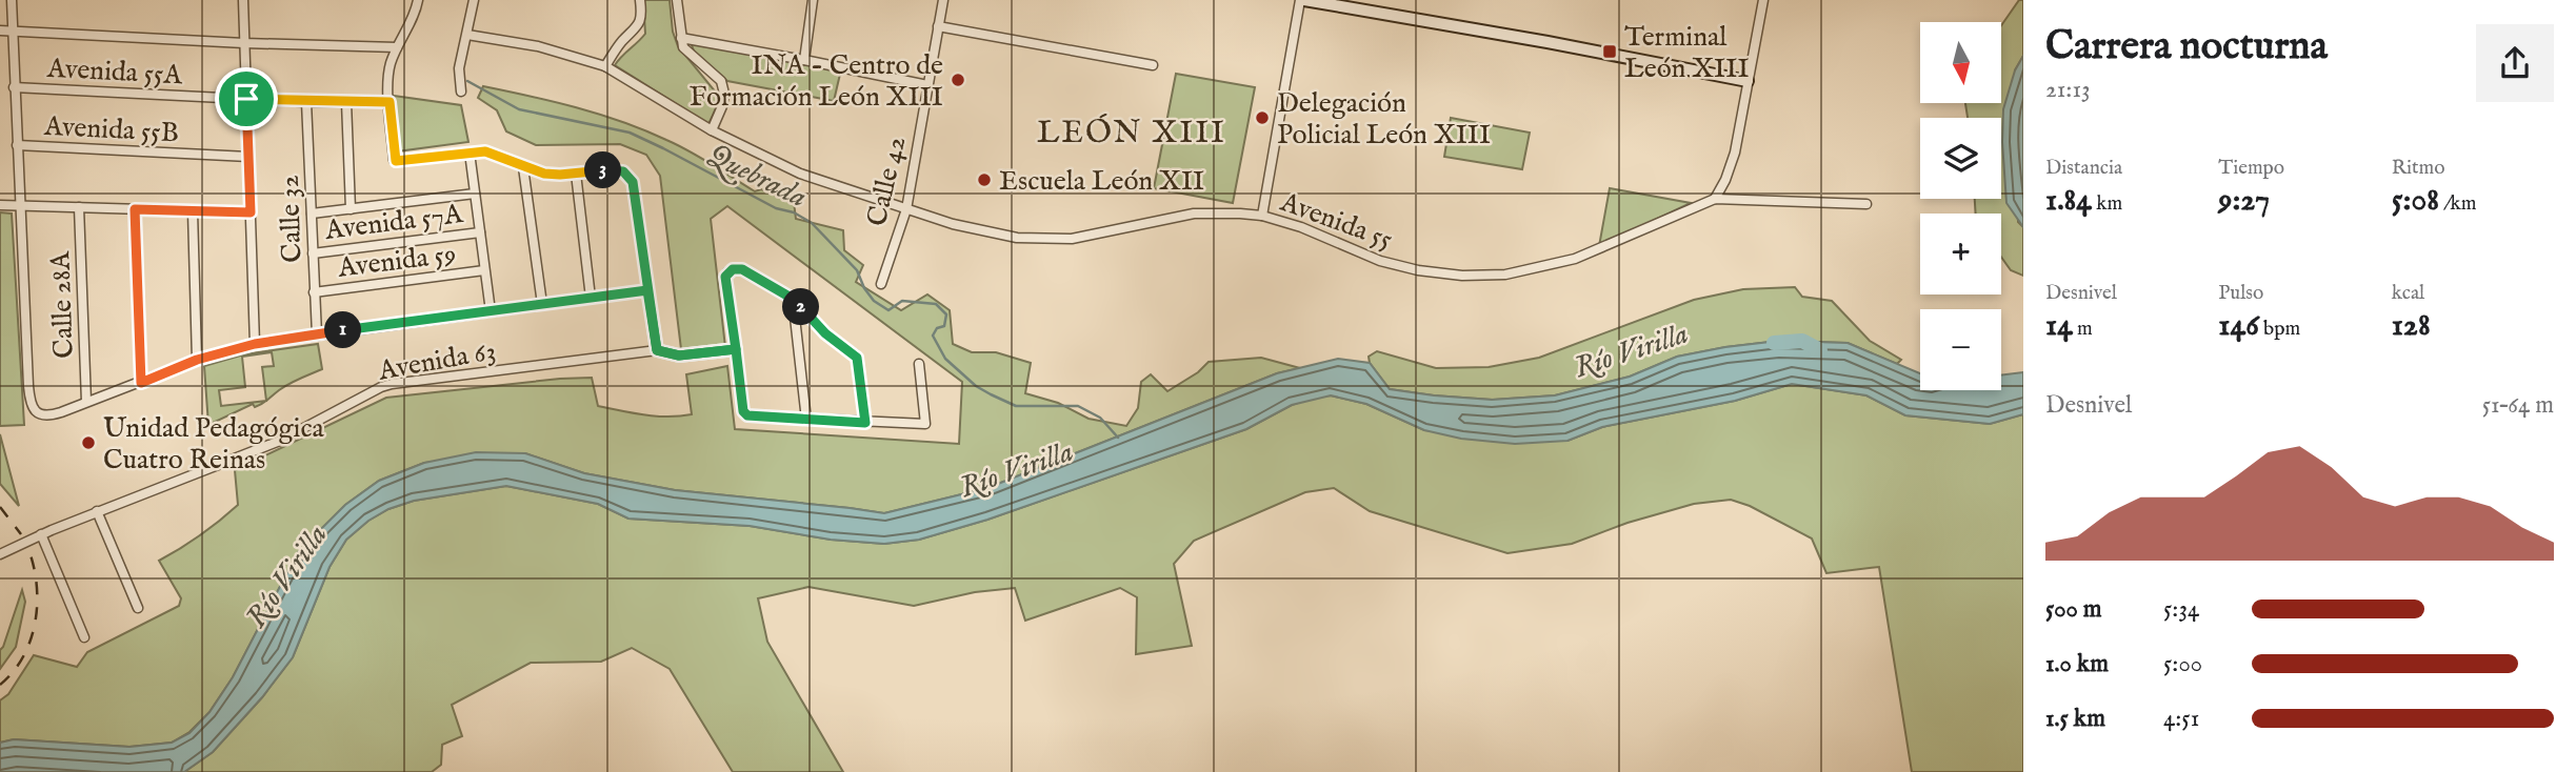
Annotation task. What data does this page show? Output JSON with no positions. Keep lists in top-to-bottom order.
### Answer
{
  "streets": {
    "street": [
      "Avenida 55A",
      "Avenida 55B",
      "Calle 42",
      "Calle 32",
      "Avenida 55",
      "Avenida 57A",
      "Avenida 59",
      "Calle 28A",
      "Avenida 63"
    ]
  },
  "crossings": [
    ["Avenida 55A", "Calle 32"],
    ["Calle 42", "Avenida 55"],
    ["Calle 32", "Avenida 57A"],
    ["Calle 32", "Avenida 59"]
  ],
  "districts": ["LEÓN XIII"],
  "water": ["Quebrada", "Río Virilla"],
  "places": {
    "transit": ["Terminal León XIII"],
    "other": [
      "INA - Centro de Formación León XIII",
      "Delegación Policial León XIII",
      "Escuela León XII",
      "Unidad Pedagógica Cuatro Reinas"
    ]
  },
  "north": "bottom",
  "page": {
    "heading": ["Carrera nocturna", "21:13"],
    "map_buttons": ["+", "−"],
    "stats": [
      ["Distancia", "1.84 km"],
      ["Tiempo", "9:27"],
      ["Ritmo", "5:08 /km"],
      ["Desnivel", "14 m"],
      ["Pulso", "146 bpm"],
      ["kcal", "128"]
    ],
    "pins": ["3", "2", "1"],
    "chart": ["Desnivel", "51–64 m"],
    "list": [
      {
        "name": "500 m",
        "note": "5:34"
      },
      {
        "name": "1.0 km",
        "note": "5:00"
      },
      {
        "name": "1.5 km",
        "note": "4:51"
      }
    ]
  }
}
